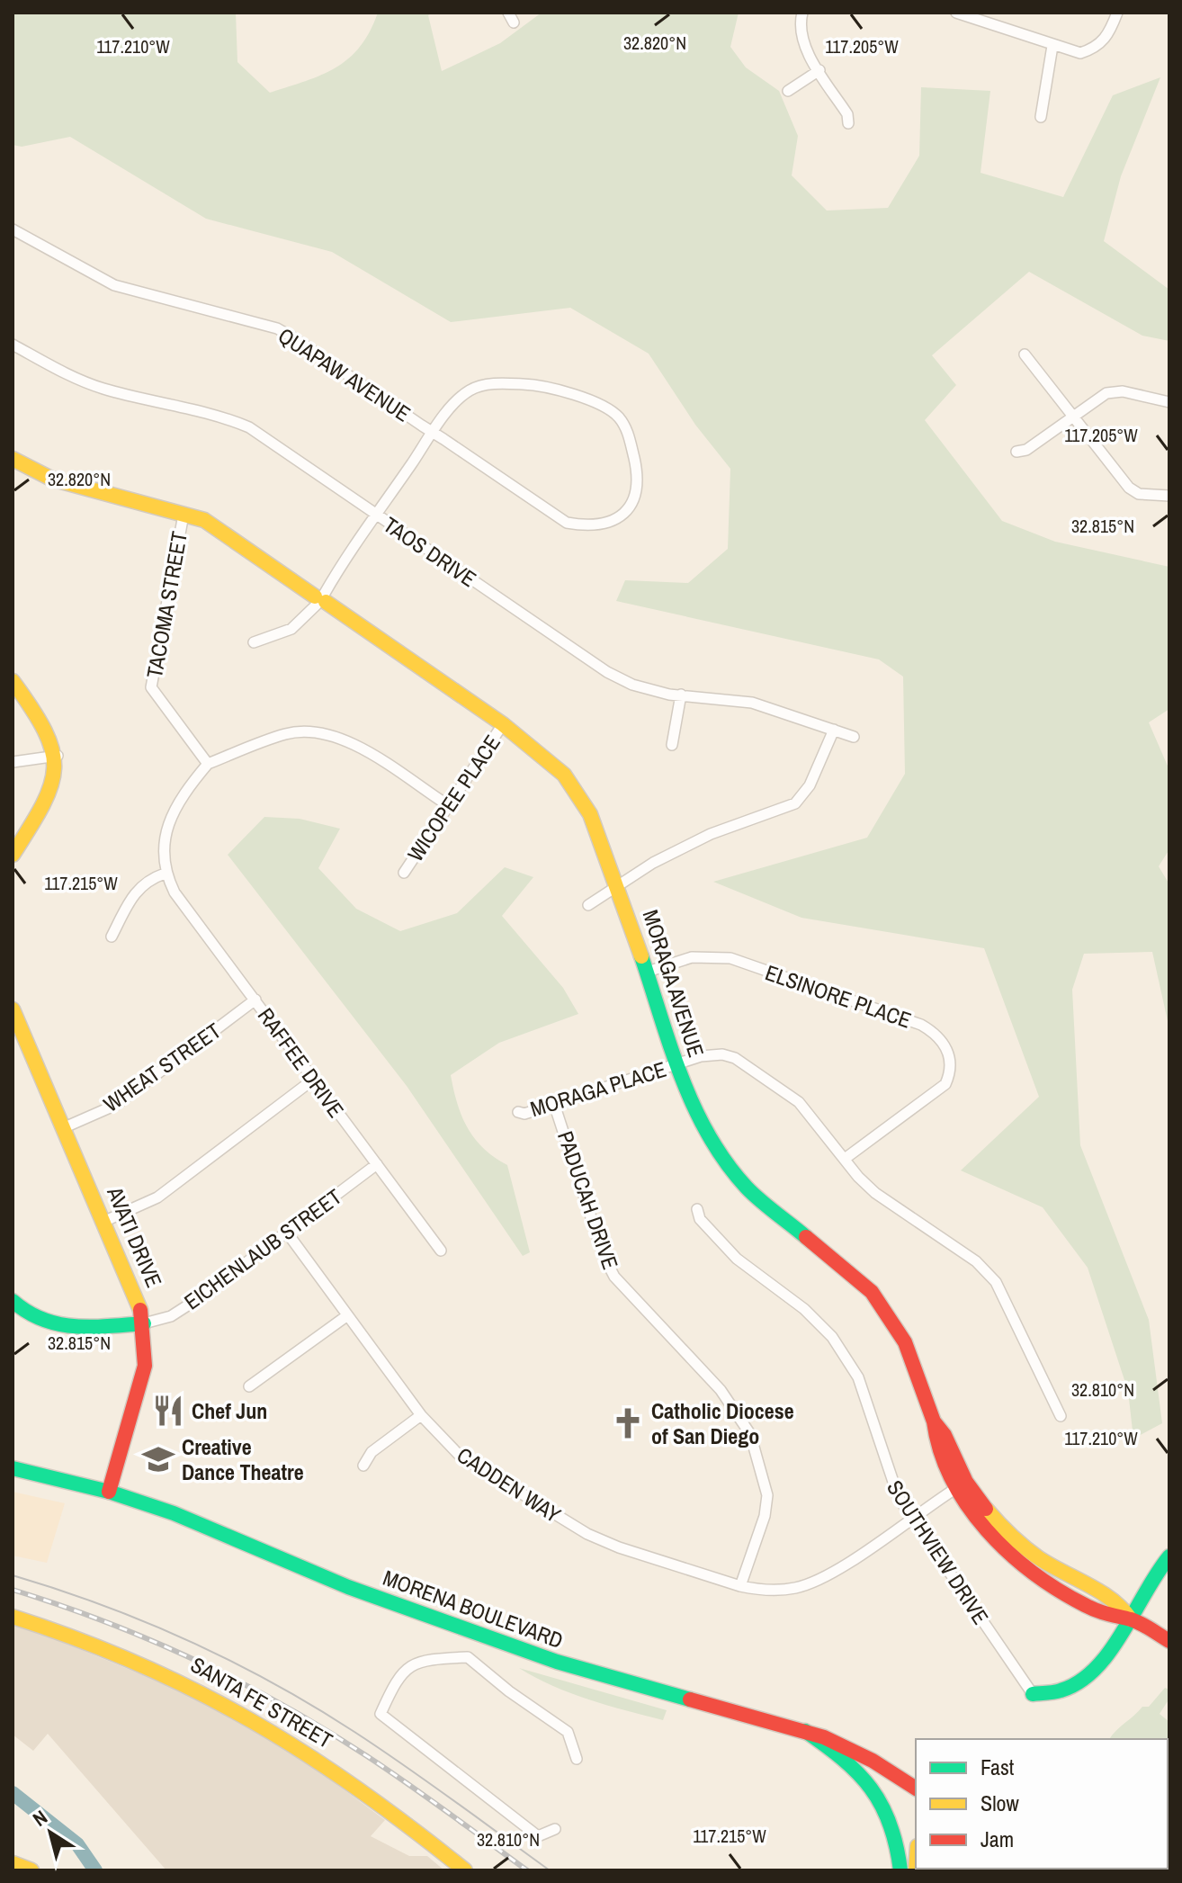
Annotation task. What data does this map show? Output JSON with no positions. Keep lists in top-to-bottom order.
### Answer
{
  "streets": {
    "main road": [
      "MORAGA AVENUE",
      "AVATI DRIVE",
      "MORENA BOULEVARD",
      "SANTA FE STREET"
    ],
    "street": [
      "QUAPAW AVENUE",
      "TAOS DRIVE",
      "TACOMA STREET",
      "WICOPEE PLACE",
      "ELSINORE PLACE",
      "RAFFEE DRIVE",
      "WHEAT STREET",
      "MORAGA PLACE",
      "PADUCAH DRIVE",
      "EICHENLAUB STREET",
      "CADDEN WAY",
      "SOUTHVIEW DRIVE"
    ]
  },
  "crossings": [
    ["TACOMA STREET", "MORAGA AVENUE"],
    ["WICOPEE PLACE", "MORAGA AVENUE"],
    ["MORAGA AVENUE", "ELSINORE PLACE"],
    ["MORAGA AVENUE", "MORAGA PLACE"],
    ["MORAGA AVENUE", "CADDEN WAY"],
    ["ELSINORE PLACE", "MORAGA PLACE"],
    ["RAFFEE DRIVE", "WHEAT STREET"],
    ["RAFFEE DRIVE", "EICHENLAUB STREET"],
    ["WHEAT STREET", "AVATI DRIVE"],
    ["MORAGA PLACE", "PADUCAH DRIVE"],
    ["PADUCAH DRIVE", "CADDEN WAY"],
    ["AVATI DRIVE", "EICHENLAUB STREET"],
    ["AVATI DRIVE", "MORENA BOULEVARD"],
    ["EICHENLAUB STREET", "CADDEN WAY"],
    ["CADDEN WAY", "SOUTHVIEW DRIVE"]
  ],
  "places": {
    "restaurant": ["Chef Jun"],
    "church": ["Catholic Diocese of San Diego"],
    "school or university": ["Creative Dance Theatre"]
  },
  "legend": ["Fast", "Slow", "Jam"],
  "north": "top left",
  "coordinates": [
    "32.820°N",
    "117.210°W",
    "117.205°W",
    "32.815°N",
    "117.215°W",
    "32.810°N"
  ]
}
